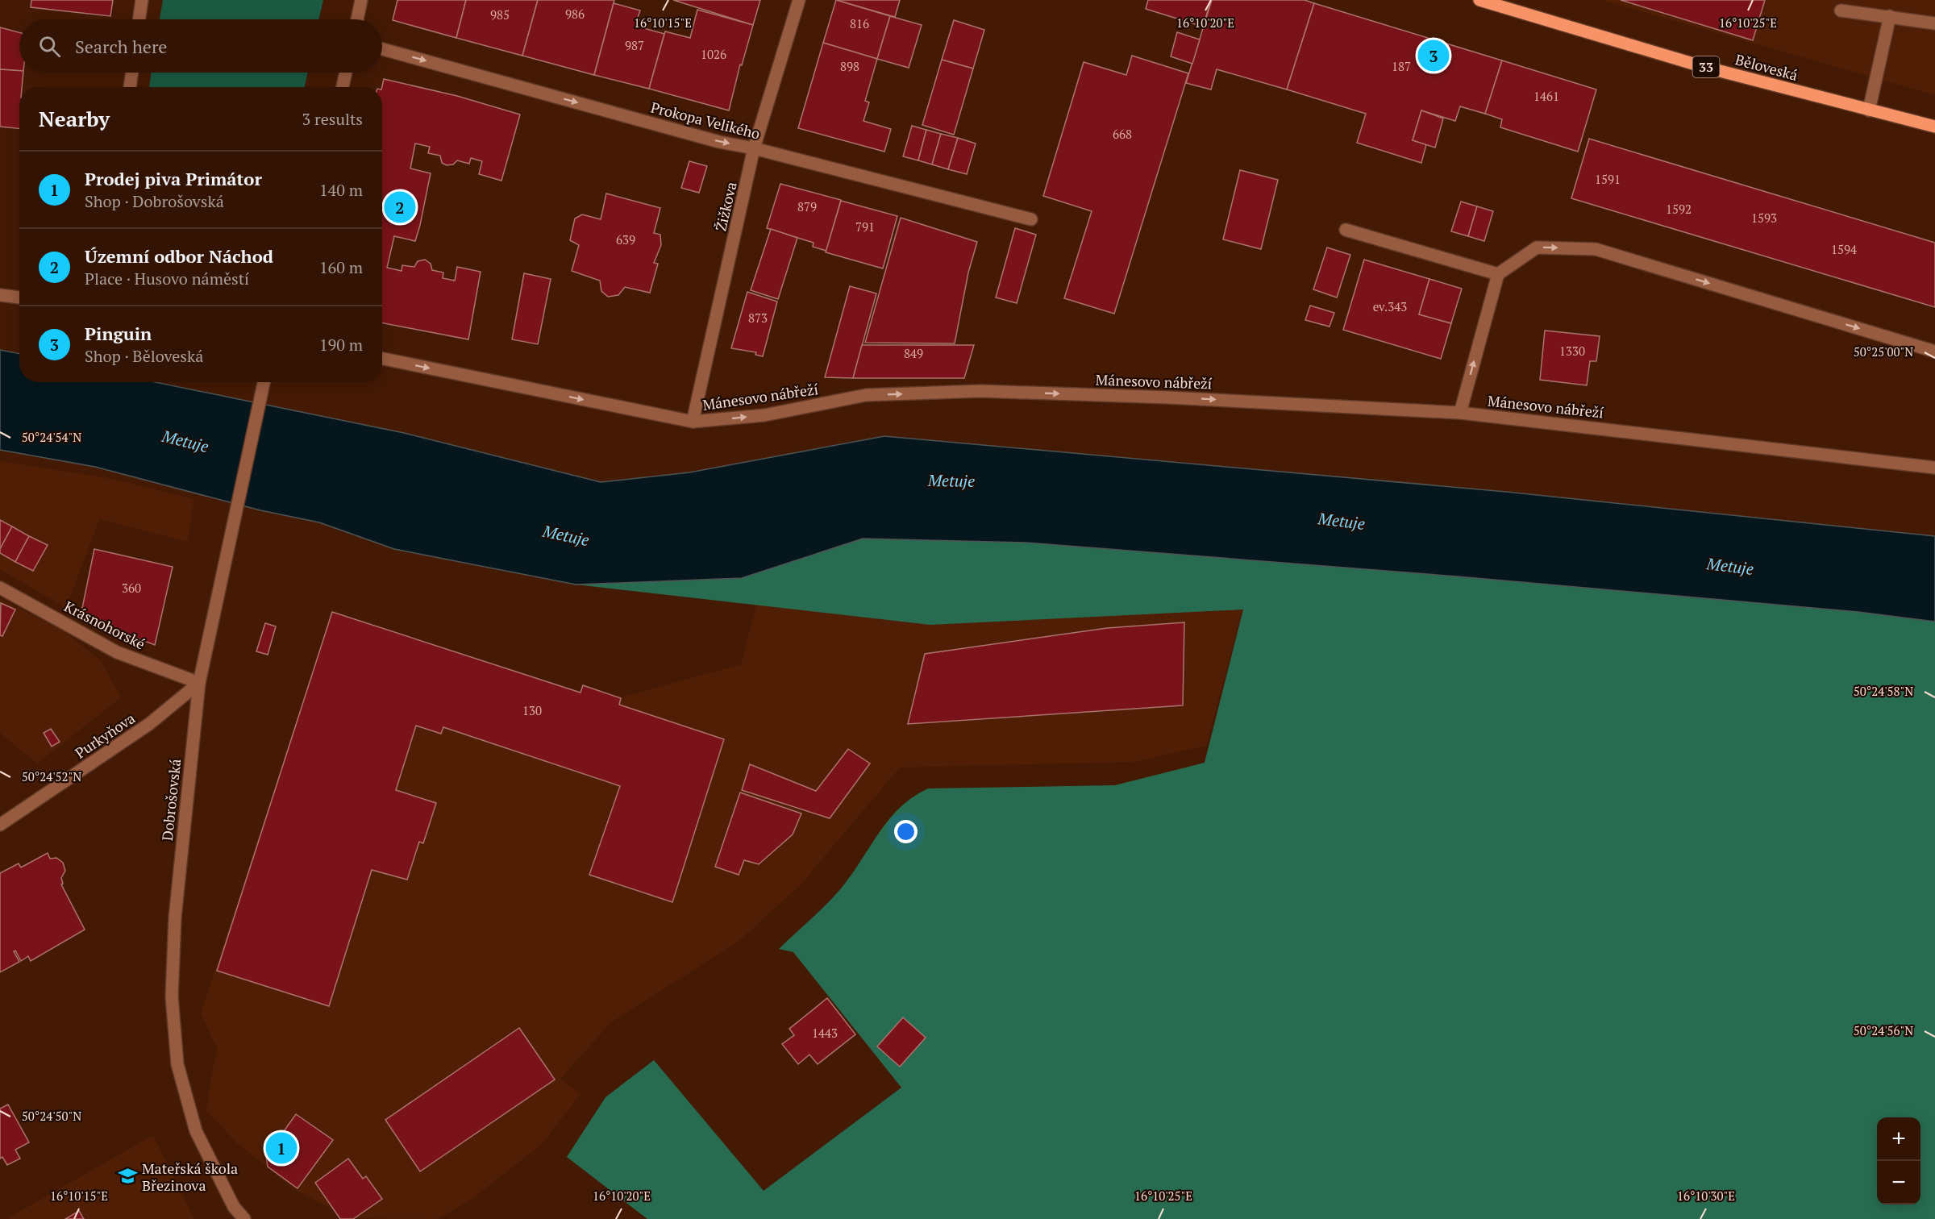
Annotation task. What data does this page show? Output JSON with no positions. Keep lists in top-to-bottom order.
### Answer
{
  "streets": {
    "main road": ["33", "Běloveská"],
    "street": [
      "Prokopa Velikého",
      "Žižkova",
      "Mánesovo nábřeží",
      "Krásnohorské",
      "Purkyňova",
      "Dobrošovská"
    ]
  },
  "crossings": [
    ["Prokopa Velikého", "Žižkova"],
    ["Žižkova", "Mánesovo nábřeží"],
    ["Krásnohorské", "Purkyňova"],
    ["Krásnohorské", "Dobrošovská"],
    ["Purkyňova", "Dobrošovská"]
  ],
  "one_way": ["Prokopa Velikého", "Mánesovo nábřeží"],
  "water": ["Metuje"],
  "places": {
    "school or university": ["Mateřská škola Březinova"]
  },
  "house_numbers": [
    "986",
    "985",
    "816",
    "987",
    "1026",
    "898",
    "187",
    "1461",
    "668",
    "1591",
    "879",
    "1592",
    "1593",
    "791",
    "639",
    "1594",
    "ev.343",
    "873",
    "1330",
    "849",
    "360",
    "130",
    "1443"
  ],
  "page": {
    "search": "Search here",
    "pins": ["3", "2", "1"],
    "heading": ["Nearby", "3 results"],
    "list": [
      {
        "mark": "1",
        "name": "Prodej piva Primátor",
        "note": "Shop · Dobrošovská",
        "value": "140 m"
      },
      {
        "mark": "2",
        "name": "Územní odbor Náchod",
        "note": "Place · Husovo náměstí",
        "value": "160 m"
      },
      {
        "mark": "3",
        "name": "Pinguin",
        "note": "Shop · Běloveská",
        "value": "190 m"
      }
    ],
    "map_buttons": ["+", "−"]
  },
  "coordinates": [
    "16°10'15\"E",
    "16°10'20\"E",
    "16°10'25\"E",
    "50°25'00\"N",
    "50°24'54\"N",
    "50°24'58\"N",
    "50°24'52\"N",
    "50°24'56\"N",
    "50°24'50\"N",
    "16°10'30\"E"
  ]
}
